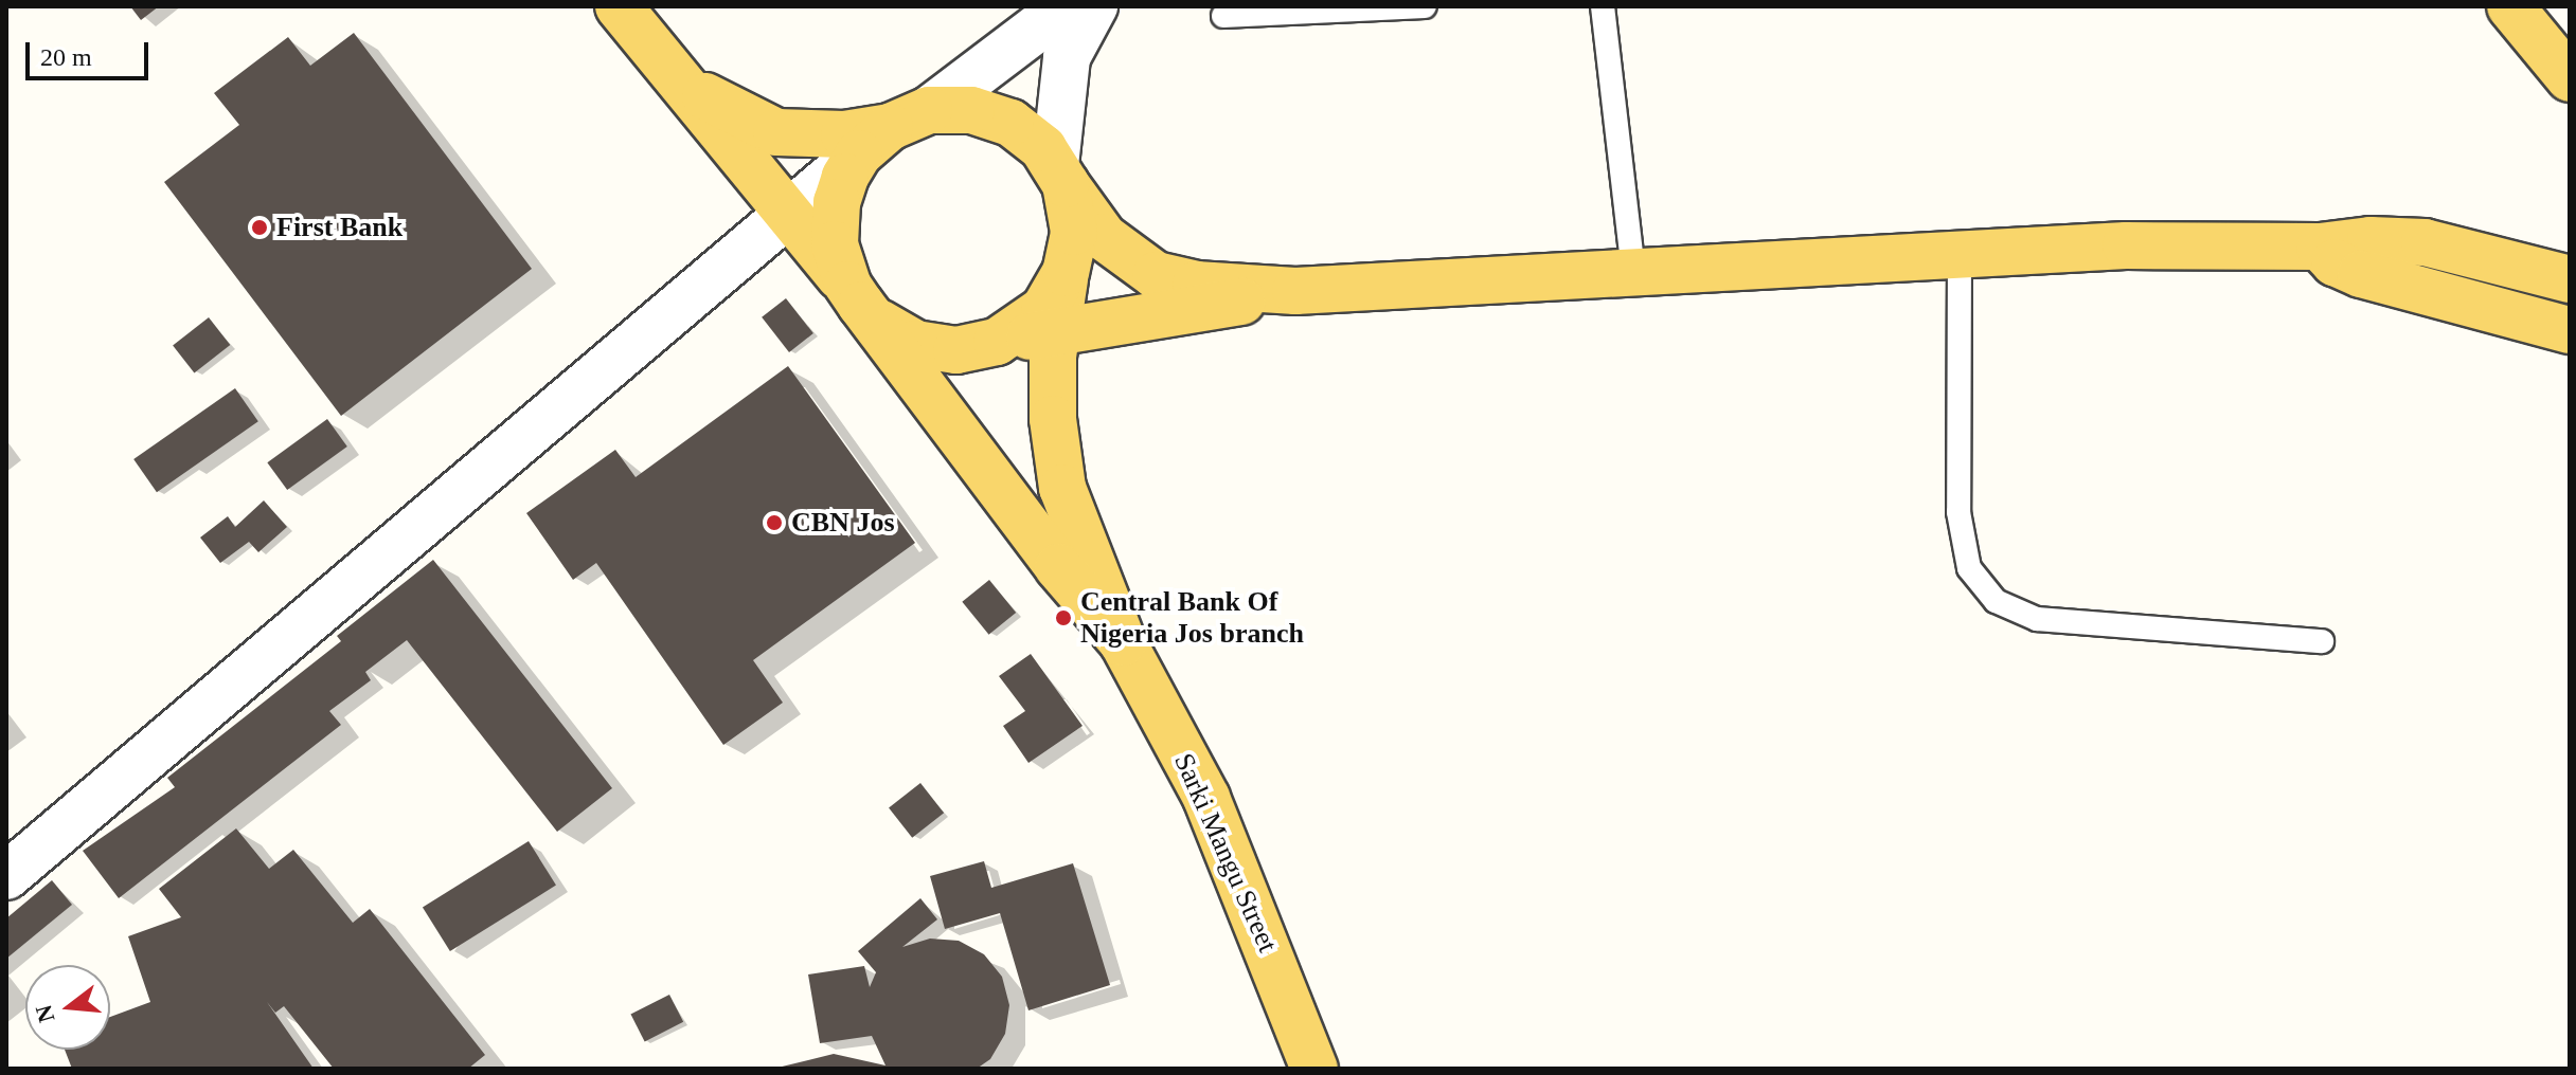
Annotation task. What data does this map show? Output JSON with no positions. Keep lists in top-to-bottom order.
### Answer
{
  "streets": {
    "main road": ["Sarki Mangu Street"]
  },
  "places": ["First Bank", "CBN Jos", "Central Bank Of Nigeria Jos branch"],
  "scale_bar": "20 m",
  "north": "left"
}
